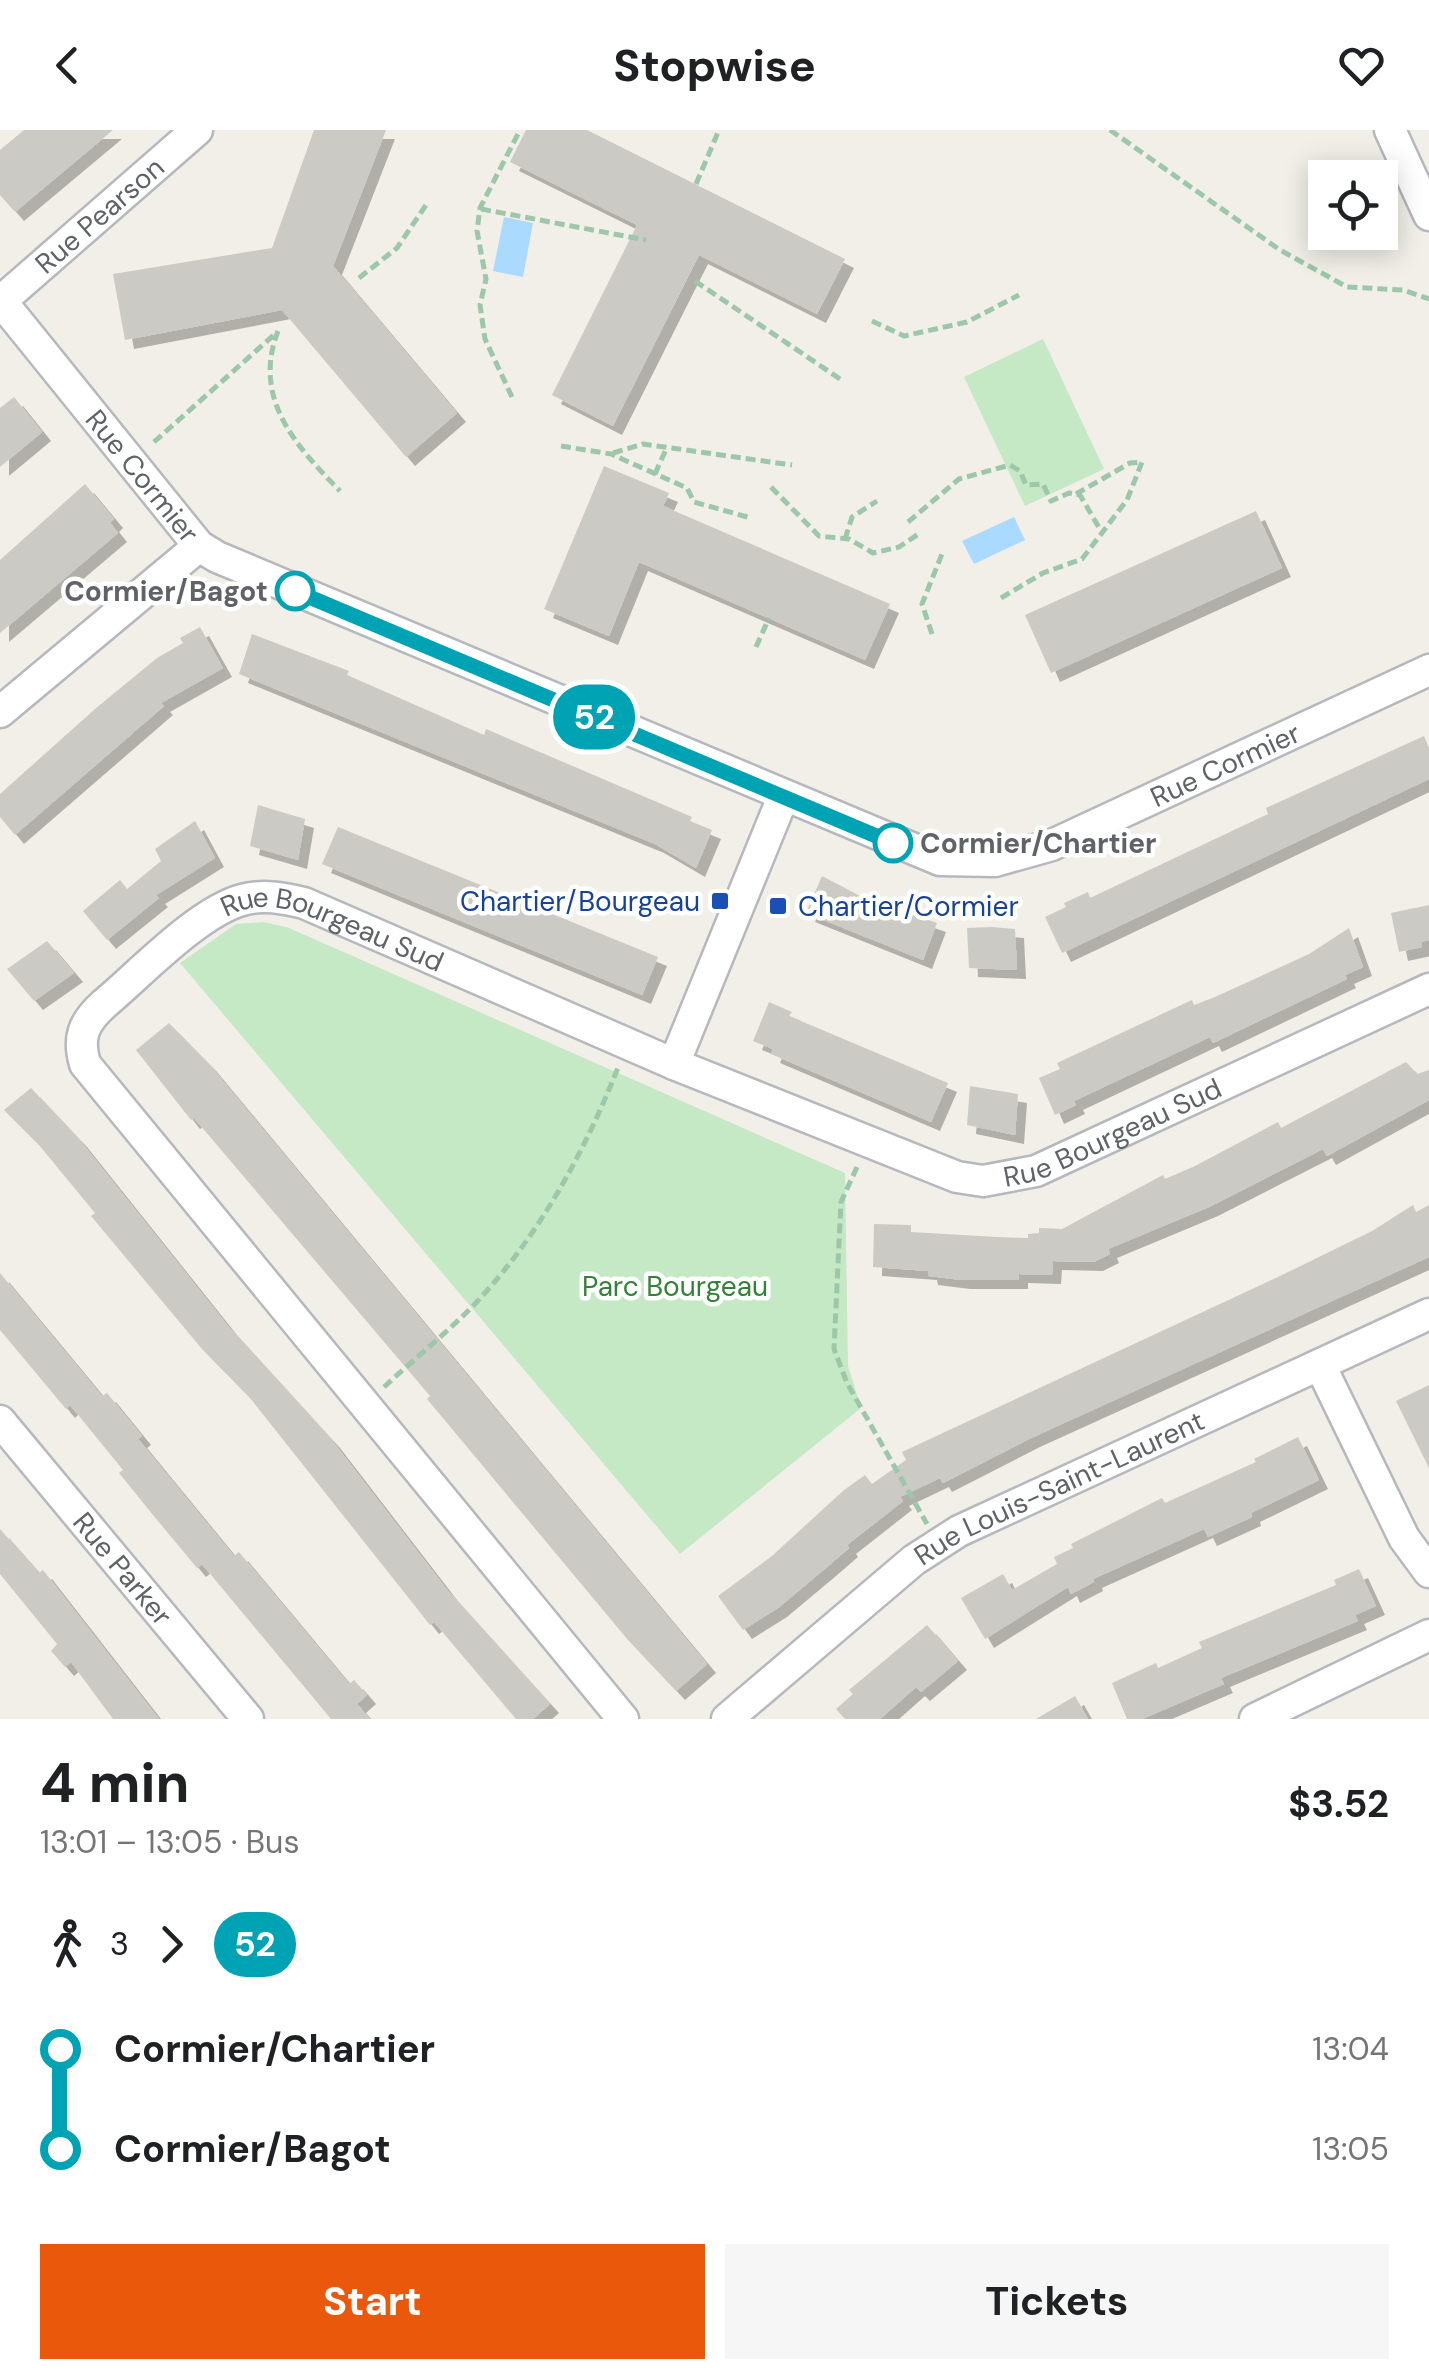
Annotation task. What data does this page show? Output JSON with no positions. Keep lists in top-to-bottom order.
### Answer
{
  "streets": {
    "street": [
      "Rue Pearson",
      "Rue Cormier",
      "Rue Bourgeau Sud",
      "Rue Louis-Saint-Laurent",
      "Rue Parker"
    ]
  },
  "crossings": [
    ["Rue Pearson", "Rue Cormier"]
  ],
  "parks": ["Parc Bourgeau"],
  "places": {
    "other": ["Cormier/Bagot", "Cormier/Chartier"],
    "transit": ["Chartier/Bourgeau", "Chartier/Cormier"]
  },
  "lines": ["bus line 52"],
  "page": {
    "header": "Stopwise",
    "on_map": "52",
    "heading": ["4 min", "13:01 – 13:05 · Bus", "$3.52"],
    "legs": ["3", "52"],
    "list": [
      {
        "name": "Cormier/Chartier",
        "value": "13:04"
      },
      {
        "name": "Cormier/Bagot",
        "value": "13:05"
      }
    ],
    "buttons": ["Start", "Tickets"]
  }
}
